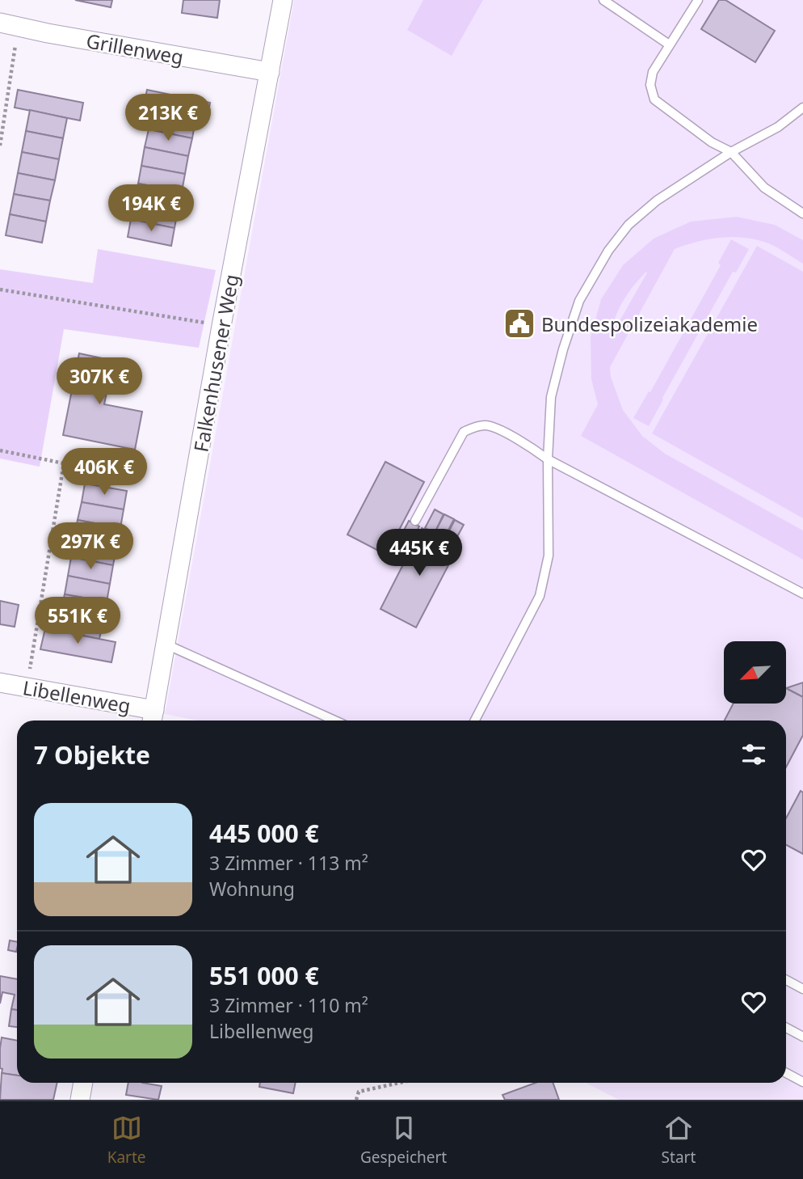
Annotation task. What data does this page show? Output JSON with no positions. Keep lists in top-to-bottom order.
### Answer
{
  "streets": {
    "street": ["Grillenweg", "Falkenhusener Weg", "Libellenweg"]
  },
  "crossings": [
    ["Grillenweg", "Falkenhusener Weg"],
    ["Falkenhusener Weg", "Libellenweg"]
  ],
  "places": {
    "public building": ["Bundespolizeiakademie"]
  },
  "north": "bottom left",
  "page": {
    "price": [
      "213K €",
      "194K €",
      "307K €",
      "406K €",
      "297K €",
      "445K €",
      "551K €"
    ],
    "heading": "7 Objekte",
    "list": [
      {
        "name": "445 000 €",
        "note": "3 Zimmer · 113 m² · Wohnung"
      },
      {
        "name": "551 000 €",
        "note": "3 Zimmer · 110 m² · Libellenweg"
      }
    ],
    "tabs": ["Karte", "Gespeichert", "Start"]
  }
}
